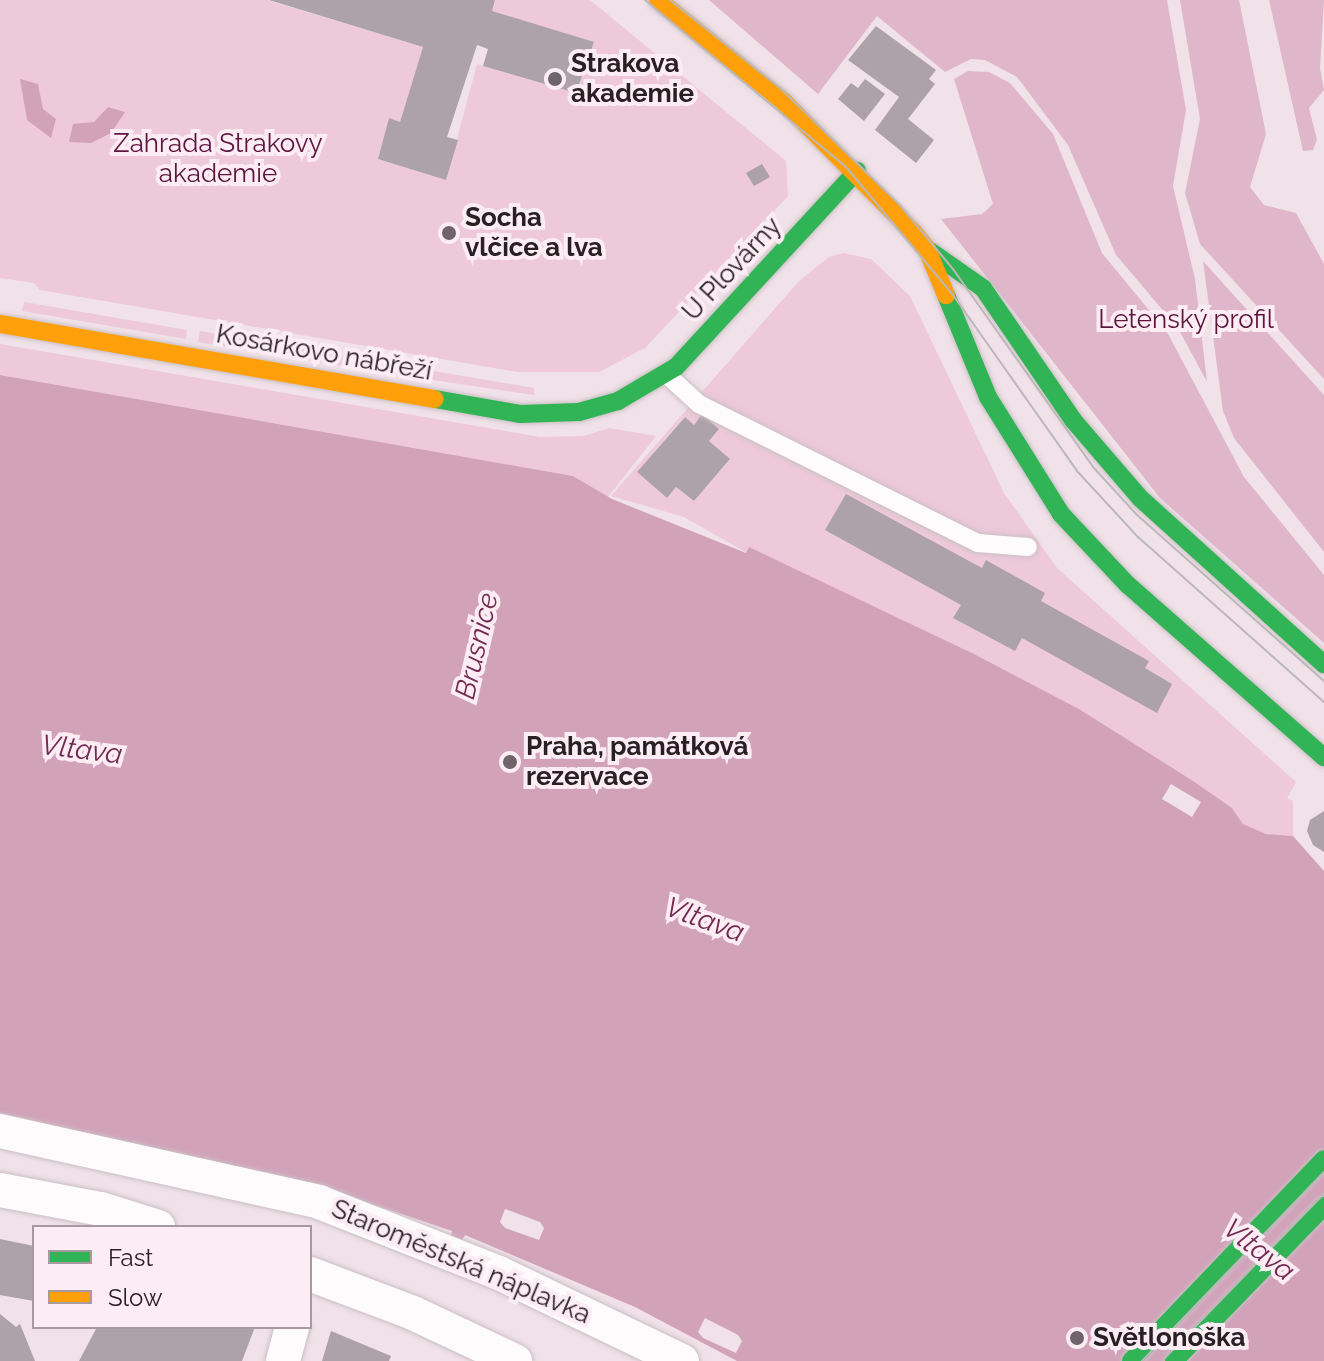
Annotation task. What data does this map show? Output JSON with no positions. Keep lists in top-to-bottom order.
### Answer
{
  "streets": {
    "street": ["U Plovárny", "Kosárkovo nábřeží", "Staroměstská náplavka"]
  },
  "crossings": [
    ["U Plovárny", "Kosárkovo nábřeží"]
  ],
  "water": ["Brusnice", "Vltava"],
  "parks": ["Zahrada Strakovy akademie", "Letenský profil"],
  "places": [
    "Strakova akademie",
    "Socha vlčice a lva",
    "Praha, památková rezervace",
    "Světlonoška"
  ],
  "legend": ["Fast", "Slow"]
}
